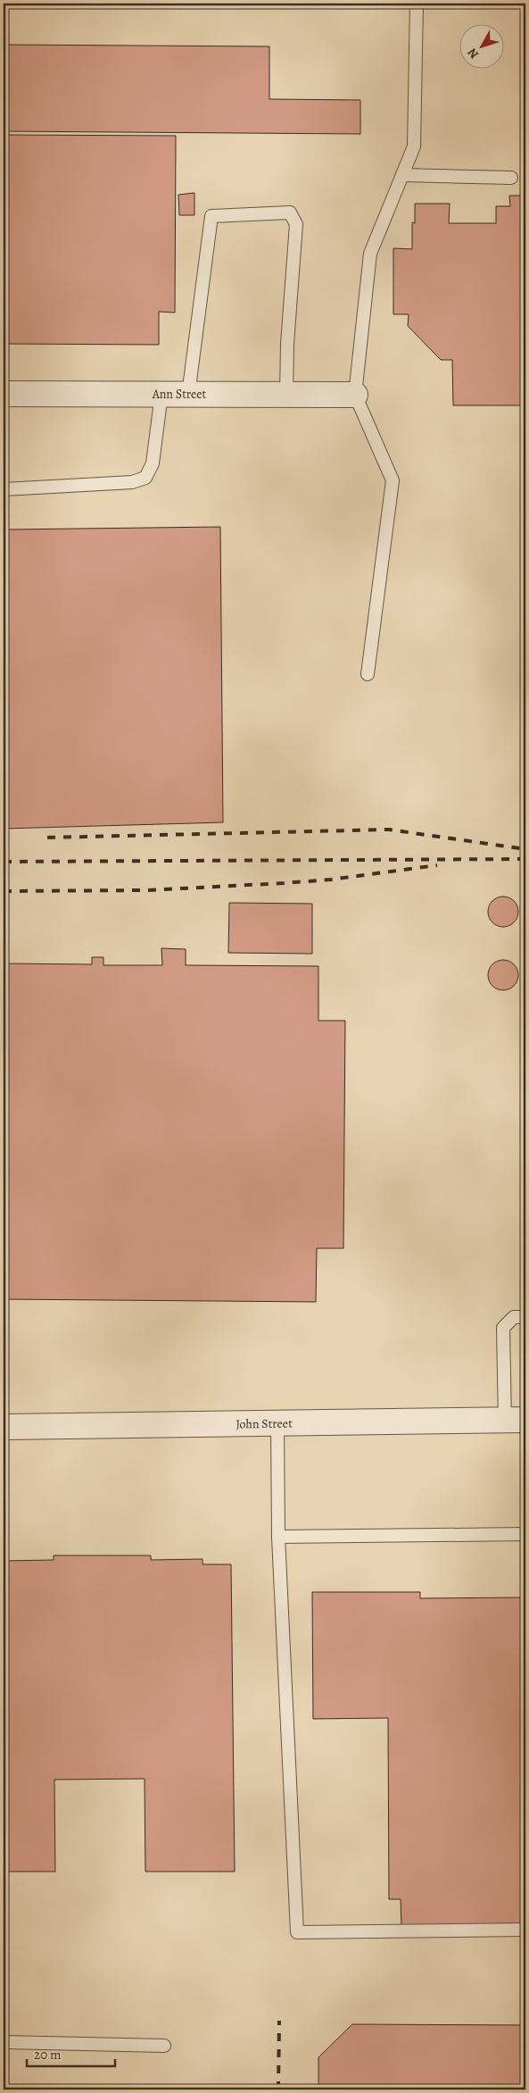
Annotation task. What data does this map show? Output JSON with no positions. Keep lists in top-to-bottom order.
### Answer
{
  "streets": {
    "street": ["Ann Street", "John Street"]
  },
  "scale_bar": "20 m",
  "north": "bottom left"
}
